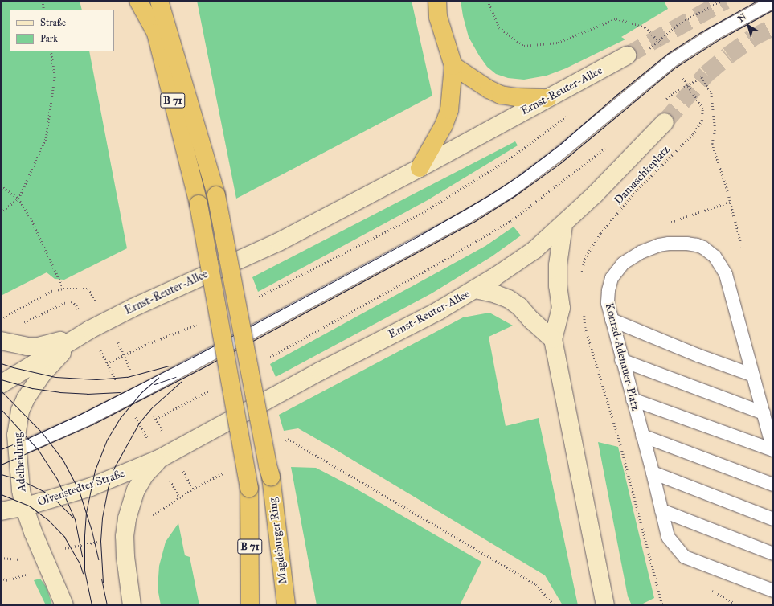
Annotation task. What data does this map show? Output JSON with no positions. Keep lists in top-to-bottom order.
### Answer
{
  "streets": {
    "highway": ["B 71", "Magdeburger Ring"],
    "main road": ["Ernst-Reuter-Allee", "Adelheidring", "Olvenstedter Straße"],
    "lane": ["Konrad-Adenauer-Platz"],
    "path": ["Damaschkeplatz"]
  },
  "crossings": [
    ["Ernst-Reuter-Allee", "Adelheidring"],
    ["Ernst-Reuter-Allee", "Olvenstedter Straße"],
    ["Adelheidring", "Olvenstedter Straße"]
  ],
  "legend": ["Straße", "Park"],
  "north": "top left"
}
